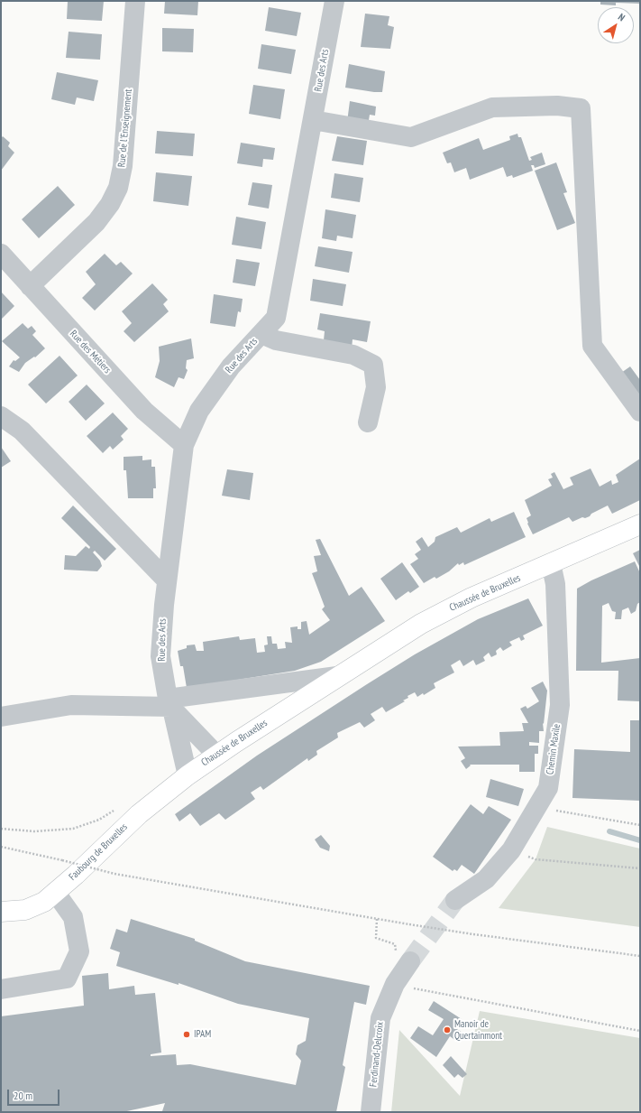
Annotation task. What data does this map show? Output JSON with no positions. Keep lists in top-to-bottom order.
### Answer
{
  "streets": {
    "main road": ["Chaussée de Bruxelles", "Faubourg de Bruxelles"],
    "street": [
      "Rue des Arts",
      "Rue de l'Enseignement",
      "Rue des Métiers",
      "Chemin Maxile",
      "Ferdinand-Delcroix"
    ]
  },
  "crossings": [
    ["Rue des Arts", "Rue des Métiers"],
    ["Rue des Arts", "Chaussée de Bruxelles"],
    ["Rue des Arts", "Faubourg de Bruxelles"],
    ["Rue de l'Enseignement", "Rue des Métiers"],
    ["Chaussée de Bruxelles", "Chemin Maxile"],
    ["Chaussée de Bruxelles", "Faubourg de Bruxelles"]
  ],
  "places": ["Manoir de Quertainmont", "IPAM"],
  "scale_bar": "20 m",
  "north": "top right"
}
